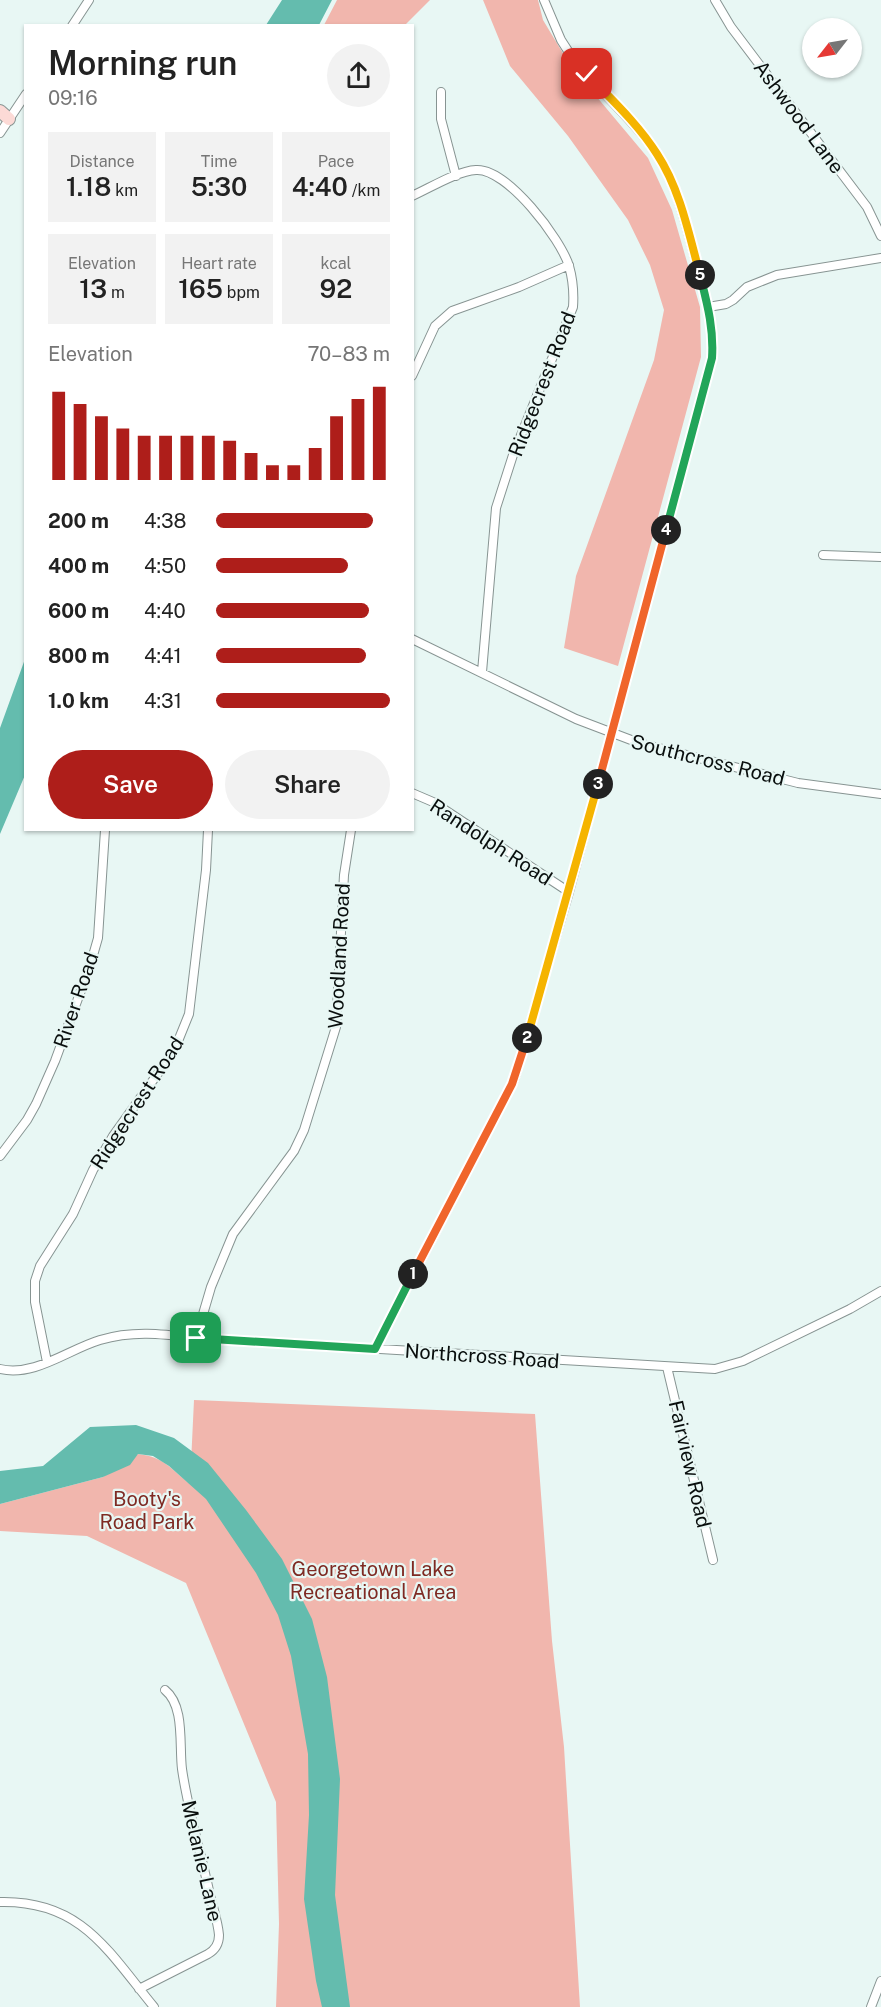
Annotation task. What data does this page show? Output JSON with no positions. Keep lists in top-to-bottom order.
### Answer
{
  "streets": {
    "street": [
      "Ashwood Lane",
      "Ridgecrest Road",
      "Southcross Road",
      "Randolph Road",
      "Woodland Road",
      "River Road",
      "Northcross Road",
      "Fairview Road",
      "Melanie Lane"
    ]
  },
  "crossings": [
    ["Ridgecrest Road", "Southcross Road"],
    ["Ridgecrest Road", "Northcross Road"],
    ["Woodland Road", "Northcross Road"],
    ["Northcross Road", "Fairview Road"]
  ],
  "parks": ["Booty's Road Park", "Georgetown Lake Recreational Area"],
  "north": "bottom left",
  "page": {
    "heading": ["Morning run", "09:16"],
    "stats": [
      ["Distance", "1.18 km"],
      ["Time", "5:30"],
      ["Pace", "4:40 /km"],
      ["Elevation", "13 m"],
      ["Heart rate", "165 bpm"],
      ["kcal", "92"]
    ],
    "pins": [
      "5",
      "4",
      "3",
      "2",
      "1"
    ],
    "chart": ["Elevation", "70–83 m"],
    "list": [
      {
        "name": "200 m",
        "note": "4:38"
      },
      {
        "name": "400 m",
        "note": "4:50"
      },
      {
        "name": "600 m",
        "note": "4:40"
      },
      {
        "name": "800 m",
        "note": "4:41"
      },
      {
        "name": "1.0 km",
        "note": "4:31"
      }
    ],
    "buttons": ["Save", "Share"]
  }
}
